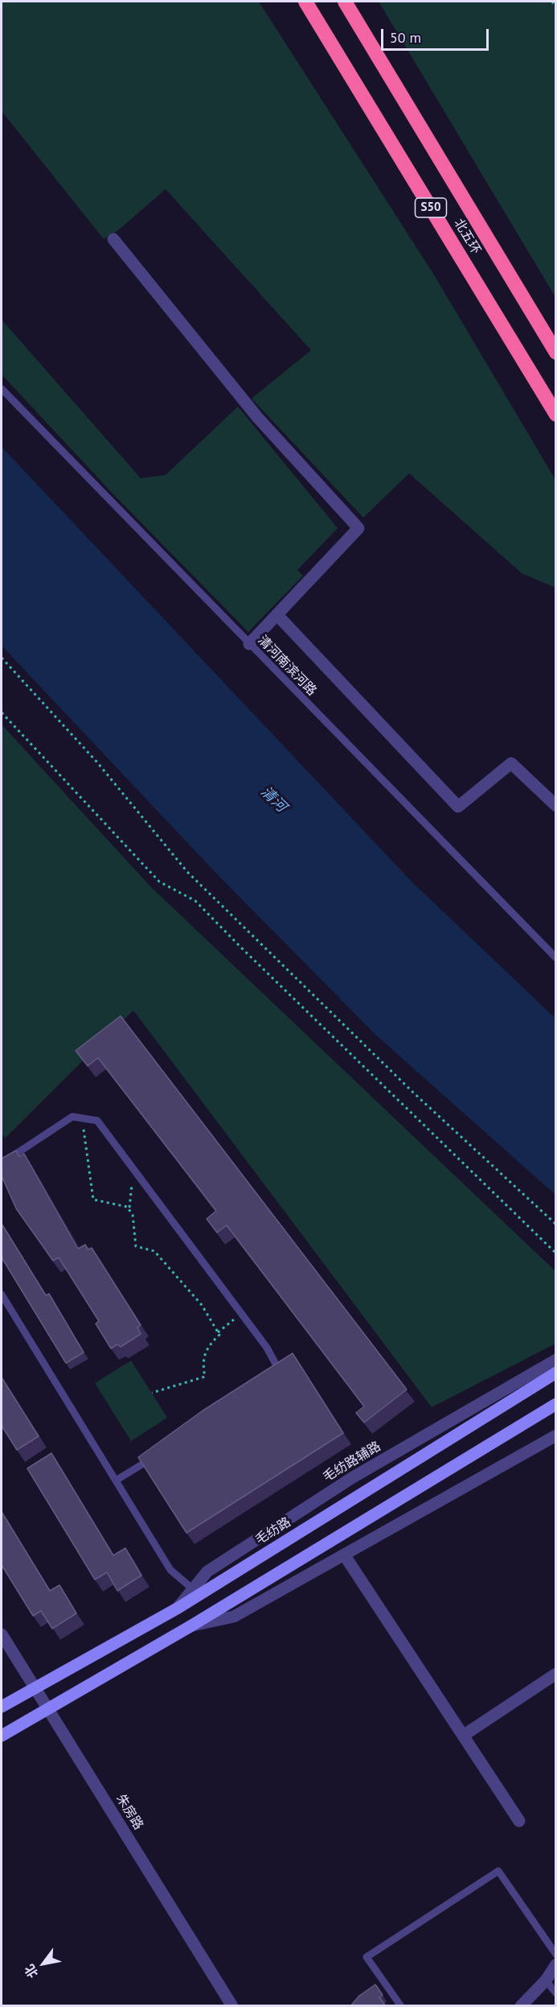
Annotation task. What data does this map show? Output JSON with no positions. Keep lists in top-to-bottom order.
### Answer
{
  "streets": {
    "highway": ["S50", "北五环"],
    "main road": ["毛纺路"],
    "street": ["毛纺路辅路", "朱房路"],
    "lane": ["清河南滨河路"]
  },
  "crossings": [
    ["毛纺路辅路", "毛纺路"],
    ["毛纺路", "朱房路"]
  ],
  "water": ["清河"],
  "scale_bar": "50 m",
  "north": "bottom left"
}
